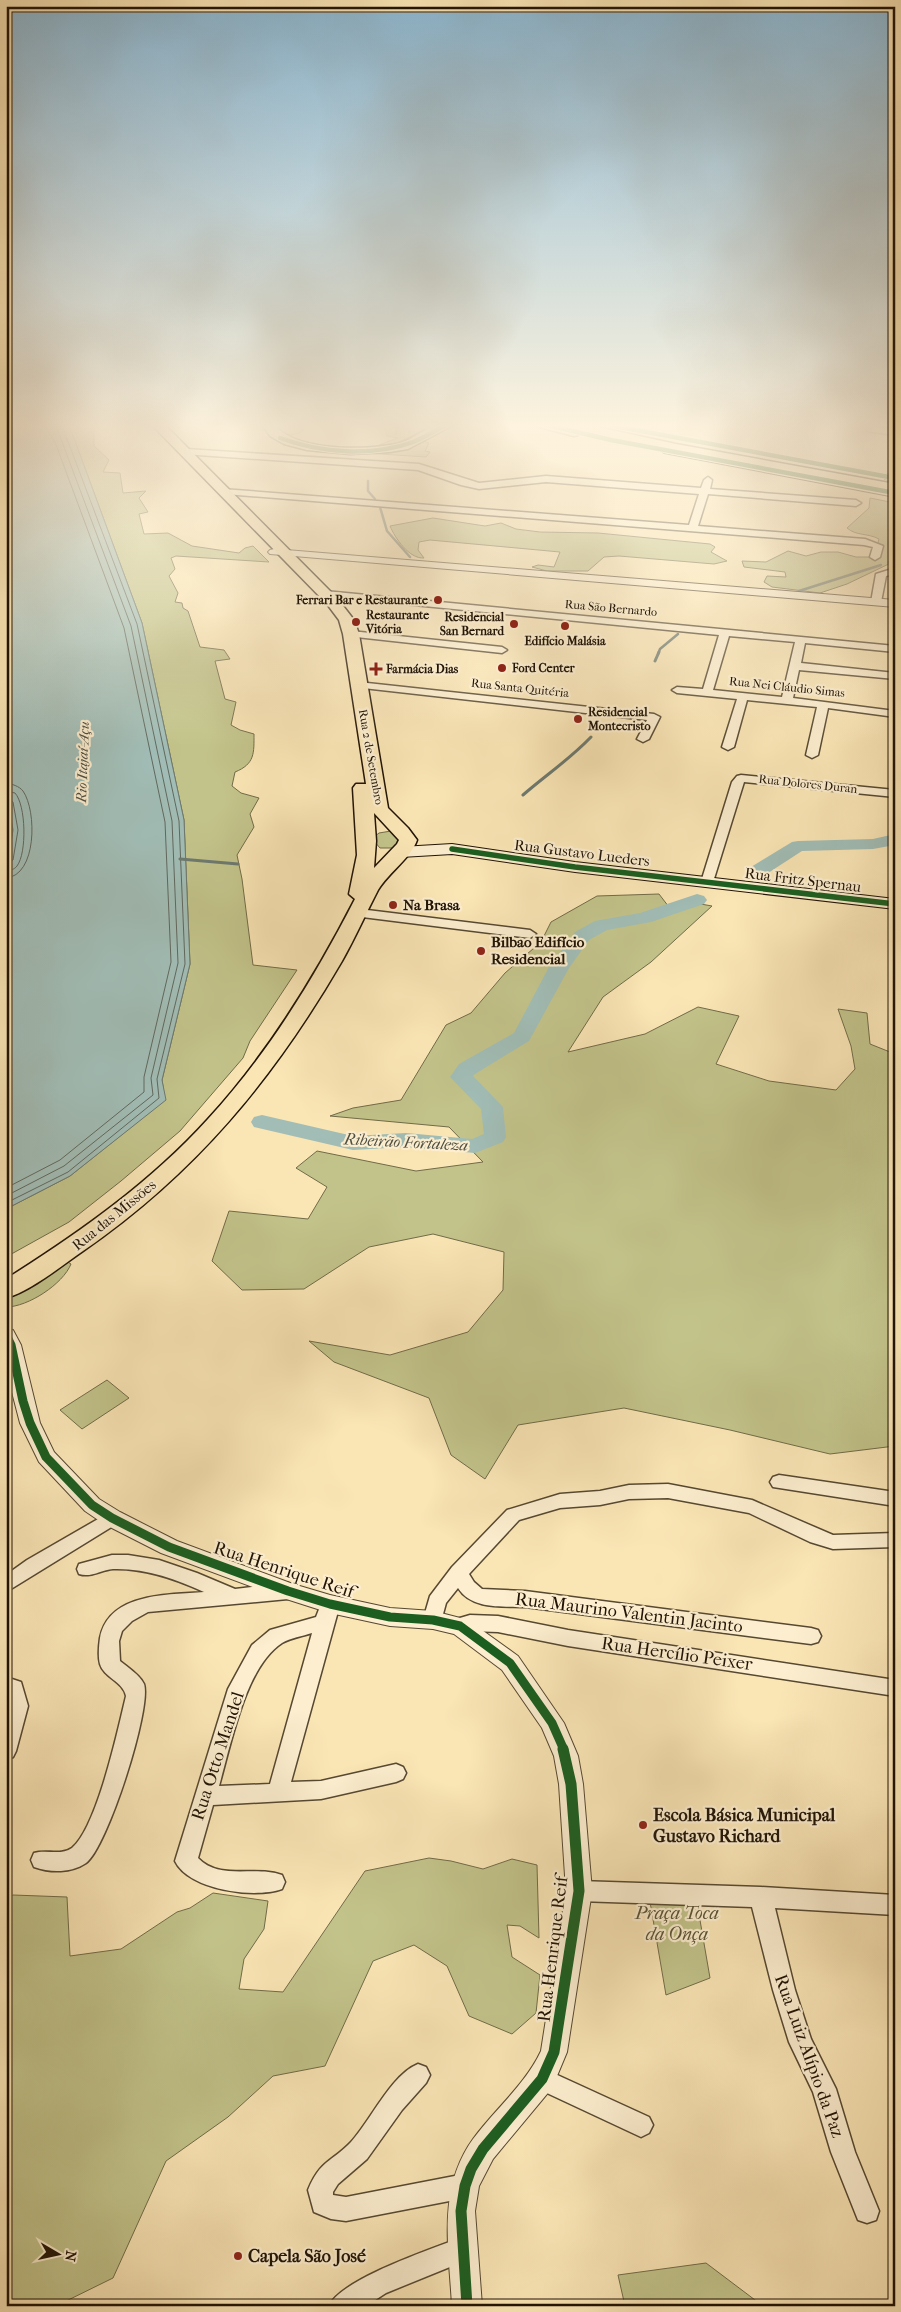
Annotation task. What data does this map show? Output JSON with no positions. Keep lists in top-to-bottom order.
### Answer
{
  "streets": {
    "main road": [
      "Rua 2 de Setembro",
      "Rua Gustavo Lueders",
      "Rua Fritz Spernau",
      "Rua das Missões"
    ],
    "street": [
      "Rua São Bernardo",
      "Rua Nei Cláudio Simas",
      "Rua Santa Quitéria",
      "Rua Dolores Duran",
      "Rua Henrique Reif",
      "Rua Maurino Valentin Jacinto",
      "Rua Hercílio Peixer",
      "Rua Otto Mandel",
      "Rua Luiz Alípio da Paz"
    ]
  },
  "crossings": [
    ["Rua São Bernardo", "Rua 2 de Setembro"],
    ["Rua Santa Quitéria", "Rua 2 de Setembro"],
    ["Rua 2 de Setembro", "Rua Gustavo Lueders"],
    ["Rua 2 de Setembro", "Rua das Missões"],
    ["Rua Dolores Duran", "Rua Gustavo Lueders"],
    ["Rua Dolores Duran", "Rua Fritz Spernau"],
    ["Rua Gustavo Lueders", "Rua Fritz Spernau"],
    ["Rua Henrique Reif", "Rua Hercílio Peixer"],
    ["Rua Henrique Reif", "Rua Otto Mandel"]
  ],
  "water": ["Rio Itajaí-Açu", "Ribeirão Fortaleza"],
  "parks": ["Praça Toca da Onça"],
  "places": {
    "other": [
      "Ferrari Bar e Restaurante",
      "Restaurante Vitória",
      "Residencial San Bernard",
      "Edifício Malásia",
      "Ford Center",
      "Residencial Montecristo",
      "Na Brasa",
      "Bilbao Edifício Residencial",
      "Escola Básica Municipal Gustavo Richard",
      "Capela São José"
    ],
    "health": ["Farmácia Dias"]
  },
  "north": "right"
}
